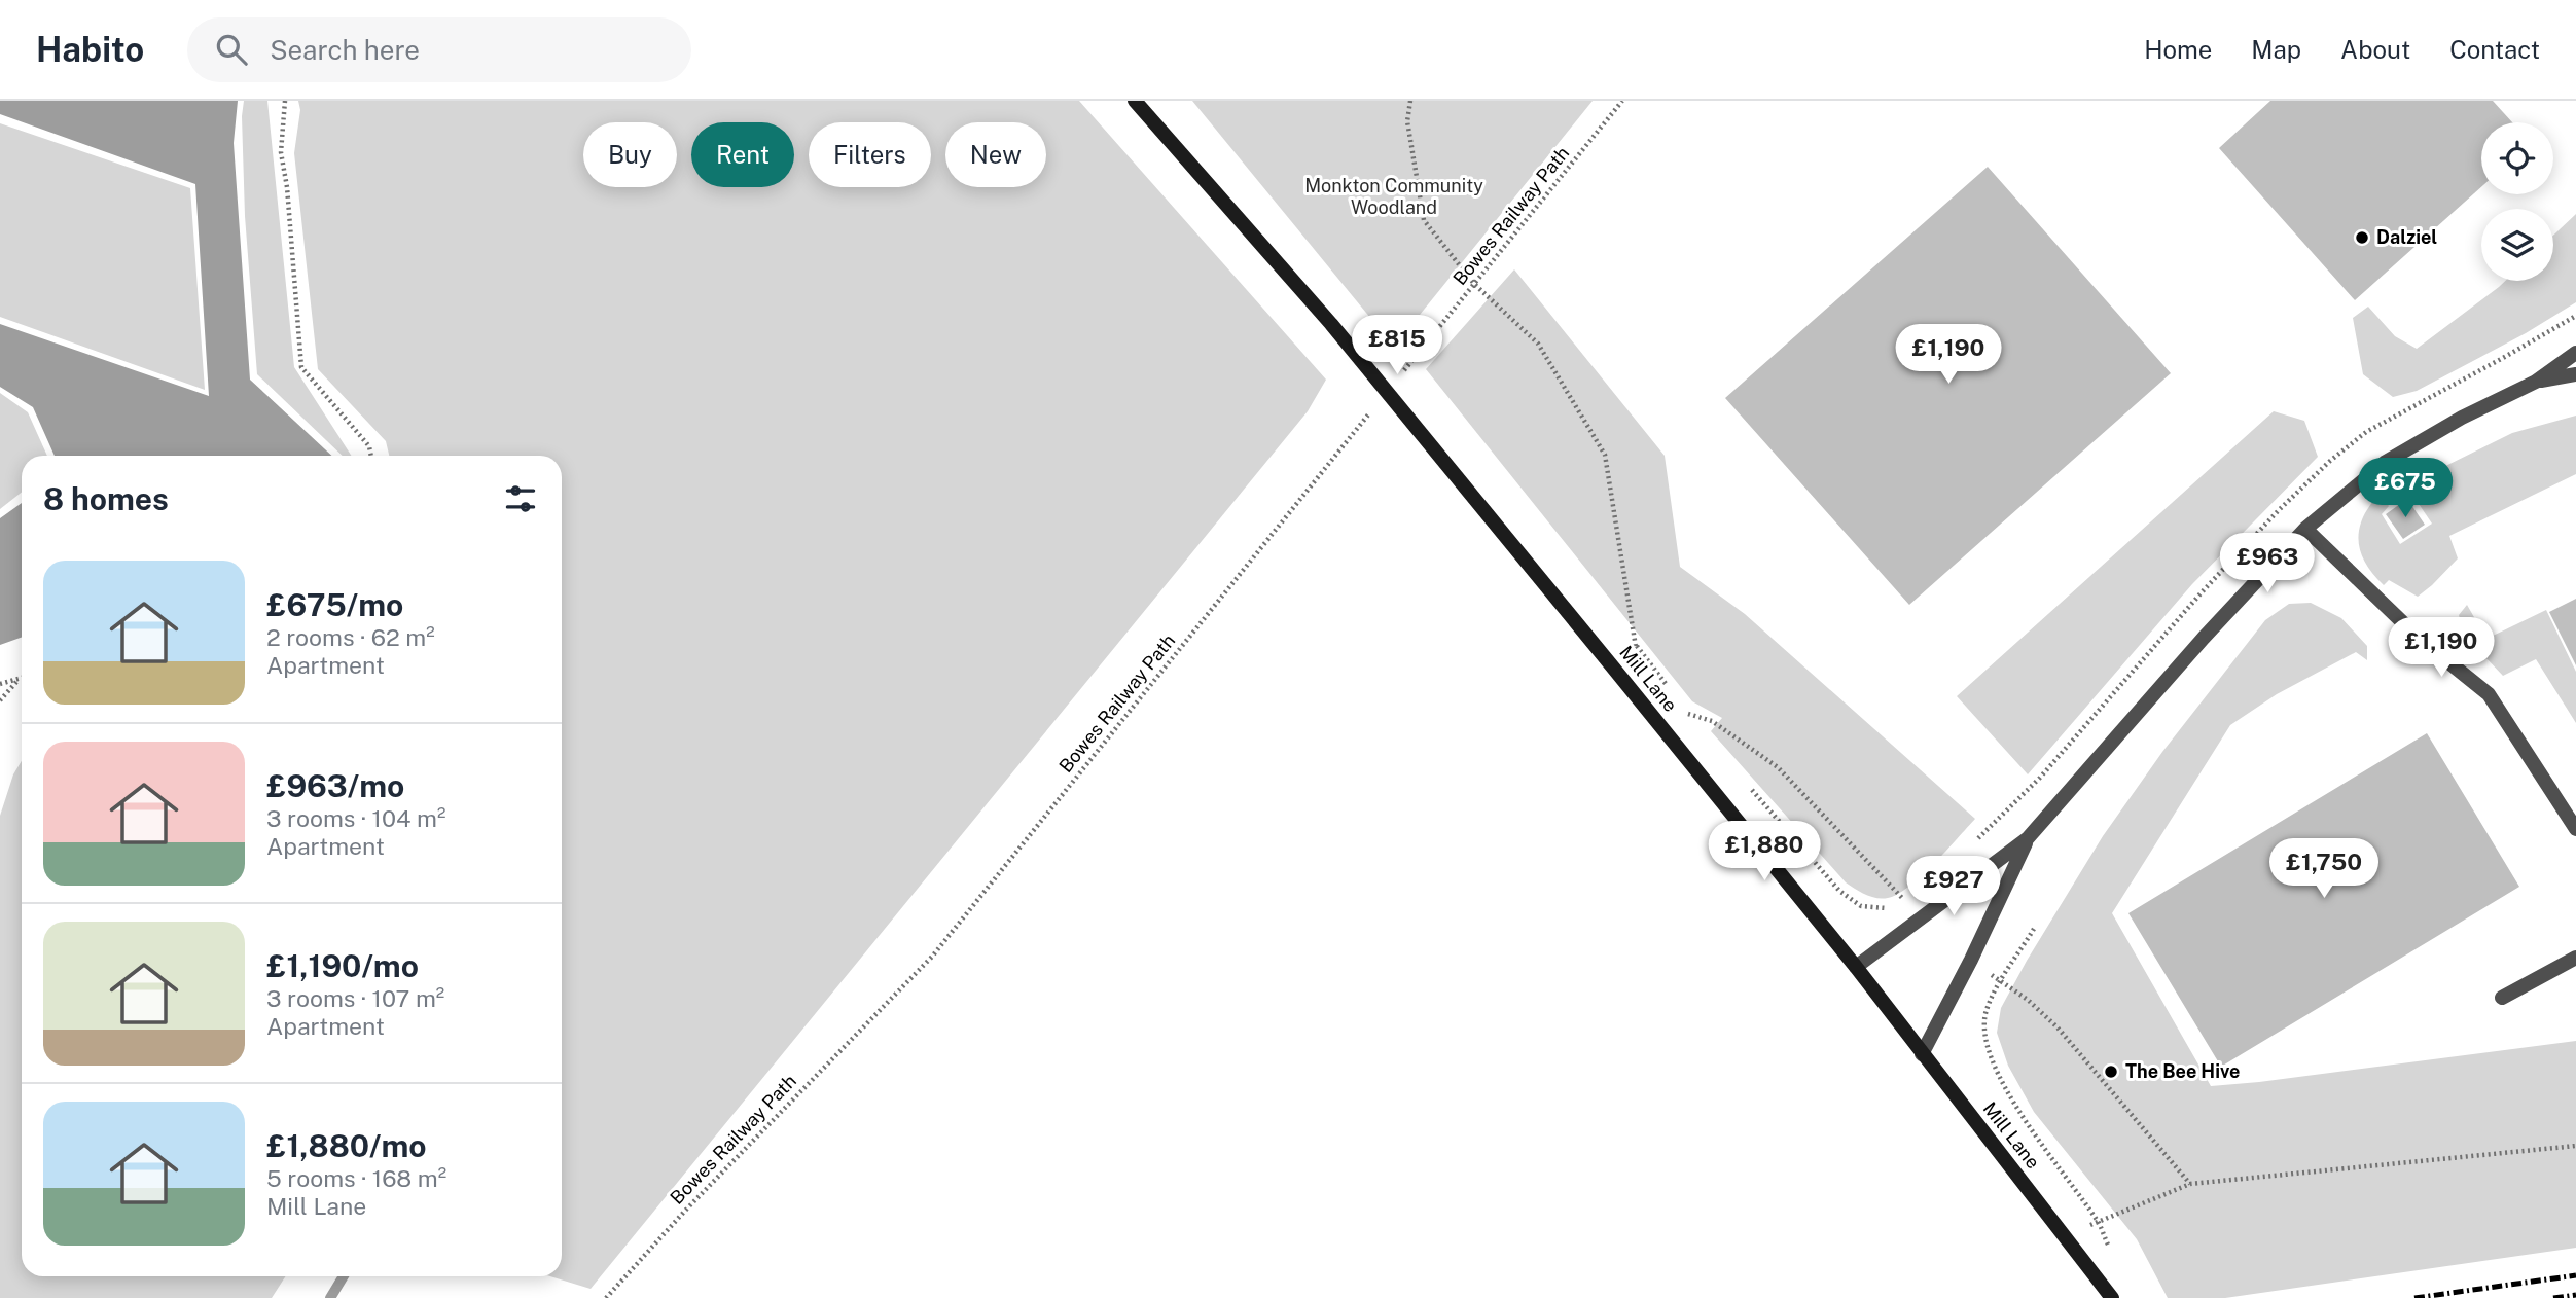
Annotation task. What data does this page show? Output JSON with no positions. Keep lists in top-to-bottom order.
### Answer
{
  "streets": {
    "main road": ["Mill Lane"],
    "path": ["Bowes Railway Path"]
  },
  "parks": ["Monkton Community Woodland"],
  "places": ["Dalziel", "The Bee Hive"],
  "page": {
    "header": "Habito",
    "search": "Search here",
    "nav": [
      "Home",
      "Map",
      "About",
      "Contact"
    ],
    "chip": [
      "Buy",
      "Rent",
      "Filters",
      "New"
    ],
    "price": [
      "£815",
      "£1,190",
      "£675",
      "£963",
      "£1,190",
      "£1,880",
      "£1,750",
      "£927"
    ],
    "heading": "8 homes",
    "list": [
      {
        "name": "£675/mo",
        "note": "2 rooms · 62 m² · Apartment"
      },
      {
        "name": "£963/mo",
        "note": "3 rooms · 104 m² · Apartment"
      },
      {
        "name": "£1,190/mo",
        "note": "3 rooms · 107 m² · Apartment"
      },
      {
        "name": "£1,880/mo",
        "note": "5 rooms · 168 m² · Mill Lane"
      }
    ]
  }
}
